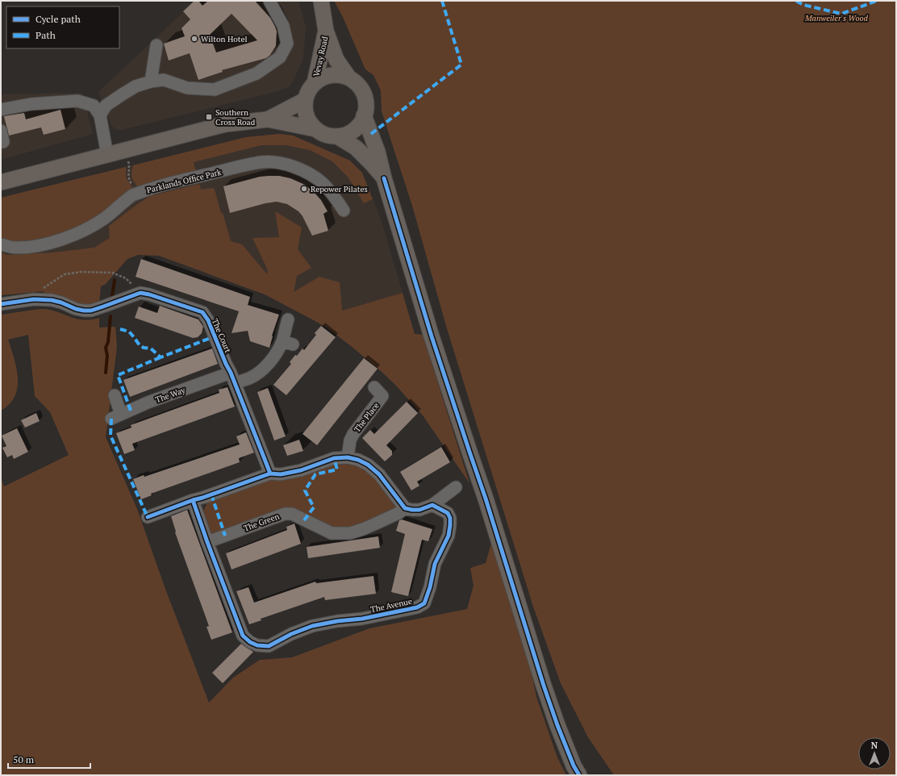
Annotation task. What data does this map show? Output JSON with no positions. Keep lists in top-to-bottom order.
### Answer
{
  "streets": {
    "main road": ["Vevay Road"],
    "street": [
      "Parklands Office Park",
      "The Court",
      "The Way",
      "The Place",
      "The Green",
      "The Avenue"
    ]
  },
  "crossings": [
    ["The Court", "The Way"],
    ["The Green", "The Avenue"]
  ],
  "parks": ["Manweiler's Wood"],
  "places": {
    "other": ["Wilton Hotel", "Repower Pilates"],
    "transit": ["Southern Cross Road"]
  },
  "legend": ["Cycle path", "Path"],
  "scale_bar": "50 m",
  "north": "top"
}
